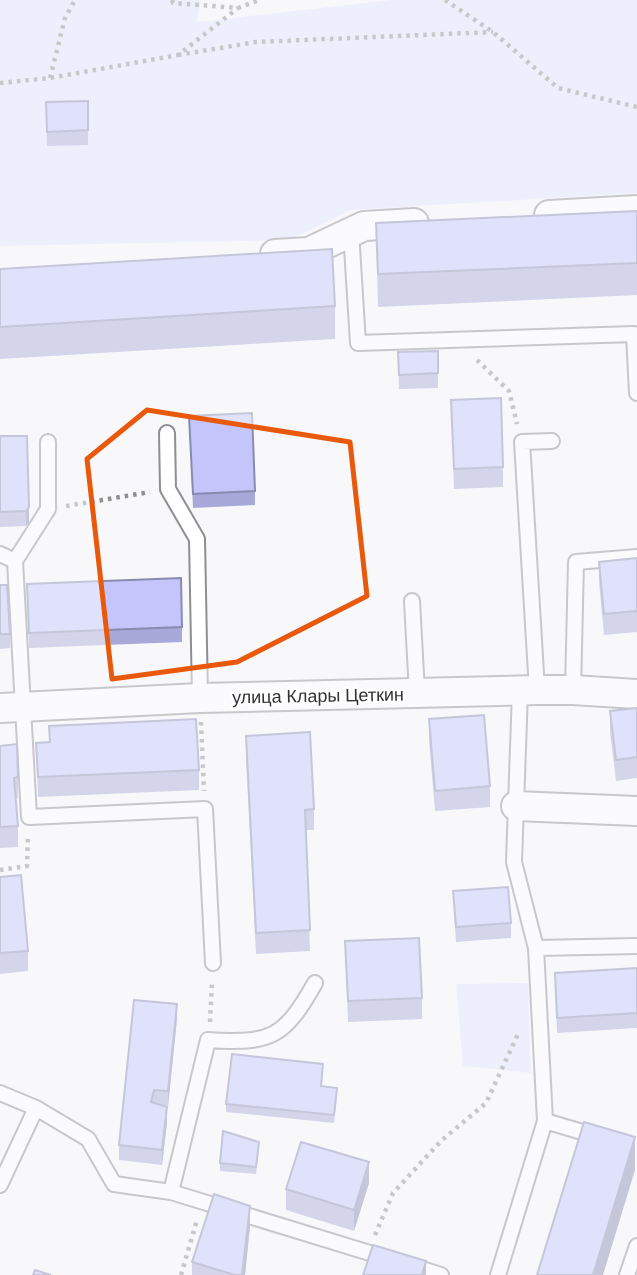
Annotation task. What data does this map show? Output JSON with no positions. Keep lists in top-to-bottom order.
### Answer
{
  "streets": {
    "street": ["улица Клары Цеткин"]
  }
}
